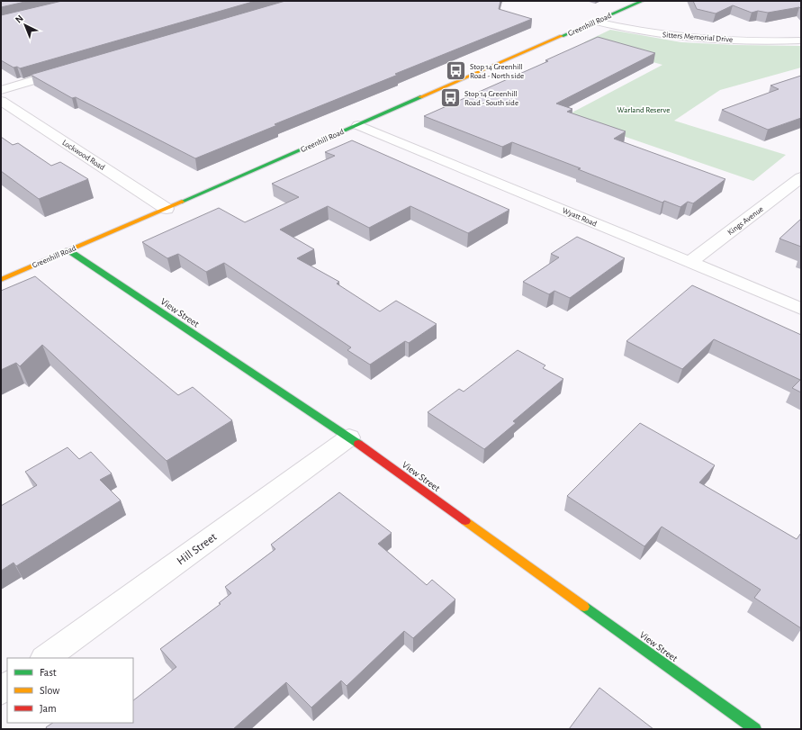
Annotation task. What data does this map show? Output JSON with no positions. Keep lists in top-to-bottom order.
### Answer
{
  "streets": {
    "main road": ["Greenhill Road", "View Street"],
    "street": [
      "Sitters Memorial Drive",
      "Lockwood Road",
      "Wyatt Road",
      "Kings Avenue",
      "Hill Street"
    ]
  },
  "crossings": [
    ["Greenhill Road", "Sitters Memorial Drive"],
    ["Greenhill Road", "Lockwood Road"],
    ["Greenhill Road", "Wyatt Road"],
    ["Greenhill Road", "View Street"],
    ["Wyatt Road", "Kings Avenue"],
    ["View Street", "Hill Street"]
  ],
  "parks": ["Warland Reserve"],
  "places": {
    "bus stop": ["Stop 14 Greenhill Road - North side", "Stop 14 Greenhill Road - South side"]
  },
  "legend": ["Fast", "Slow", "Jam"],
  "north": "top left"
}
